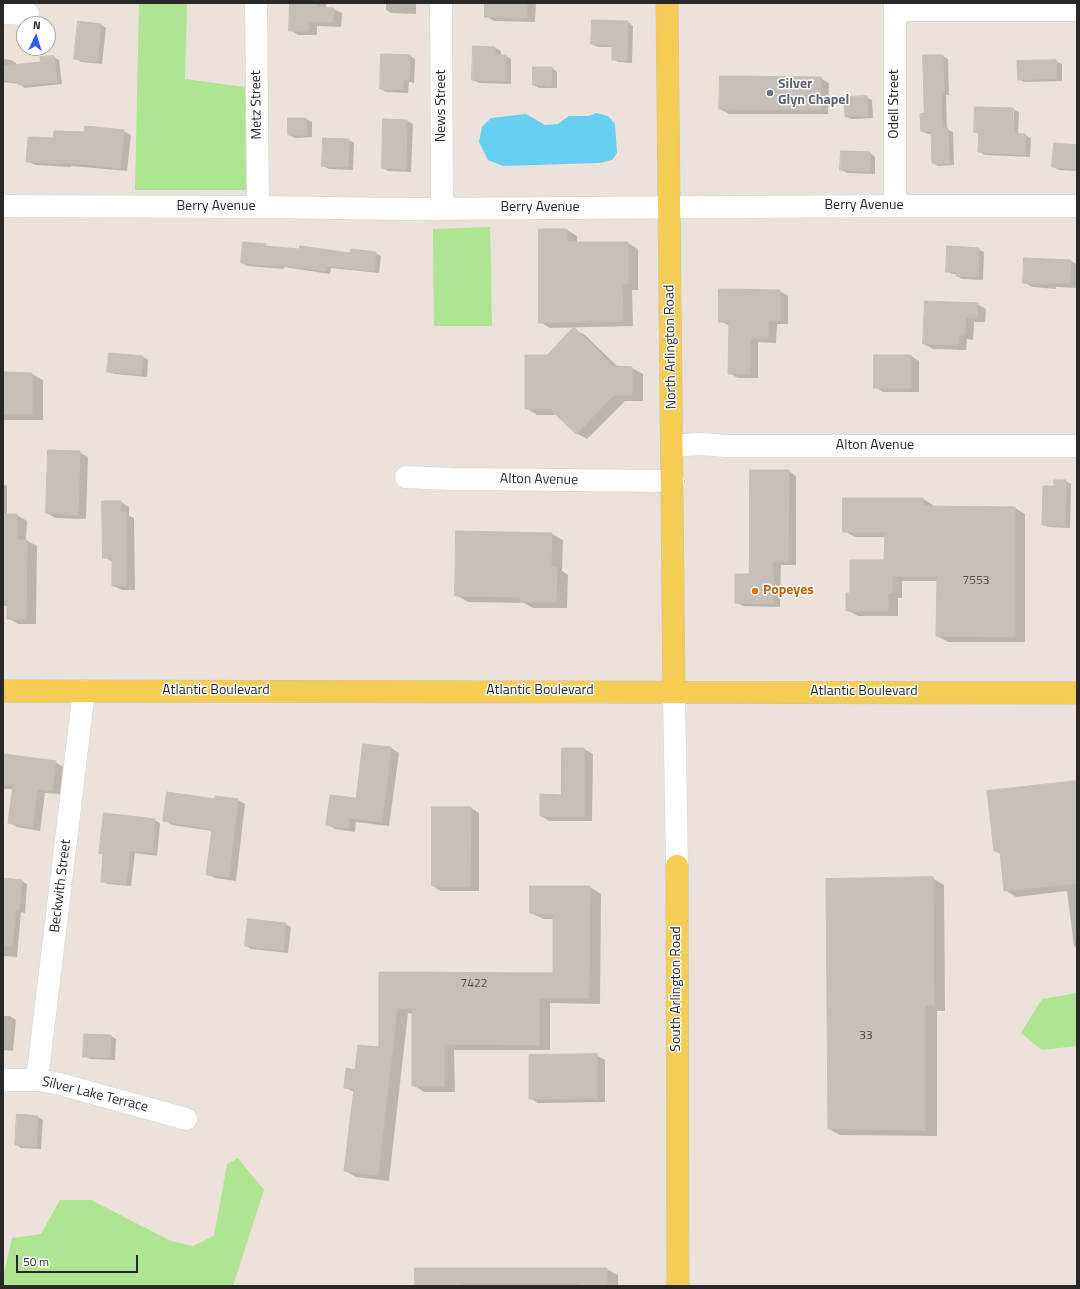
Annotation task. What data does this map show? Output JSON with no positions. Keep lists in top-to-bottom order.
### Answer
{
  "streets": {
    "main road": ["North Arlington Road", "Atlantic Boulevard", "South Arlington Road"],
    "street": [
      "Odell Street",
      "Metz Street",
      "News Street",
      "Berry Avenue",
      "Alton Avenue",
      "Beckwith Street",
      "Silver Lake Terrace"
    ]
  },
  "crossings": [
    ["Odell Street", "Berry Avenue"],
    ["Metz Street", "Berry Avenue"],
    ["News Street", "Berry Avenue"],
    ["Berry Avenue", "North Arlington Road"],
    ["North Arlington Road", "Alton Avenue"],
    ["North Arlington Road", "Atlantic Boulevard"],
    ["North Arlington Road", "South Arlington Road"],
    ["Atlantic Boulevard", "Beckwith Street"],
    ["Atlantic Boulevard", "South Arlington Road"],
    ["Beckwith Street", "Silver Lake Terrace"]
  ],
  "places": ["Silver Glyn Chapel", "Popeyes"],
  "house_numbers": ["7553", "7422", "33"],
  "scale_bar": "50 m",
  "north": "top"
}
